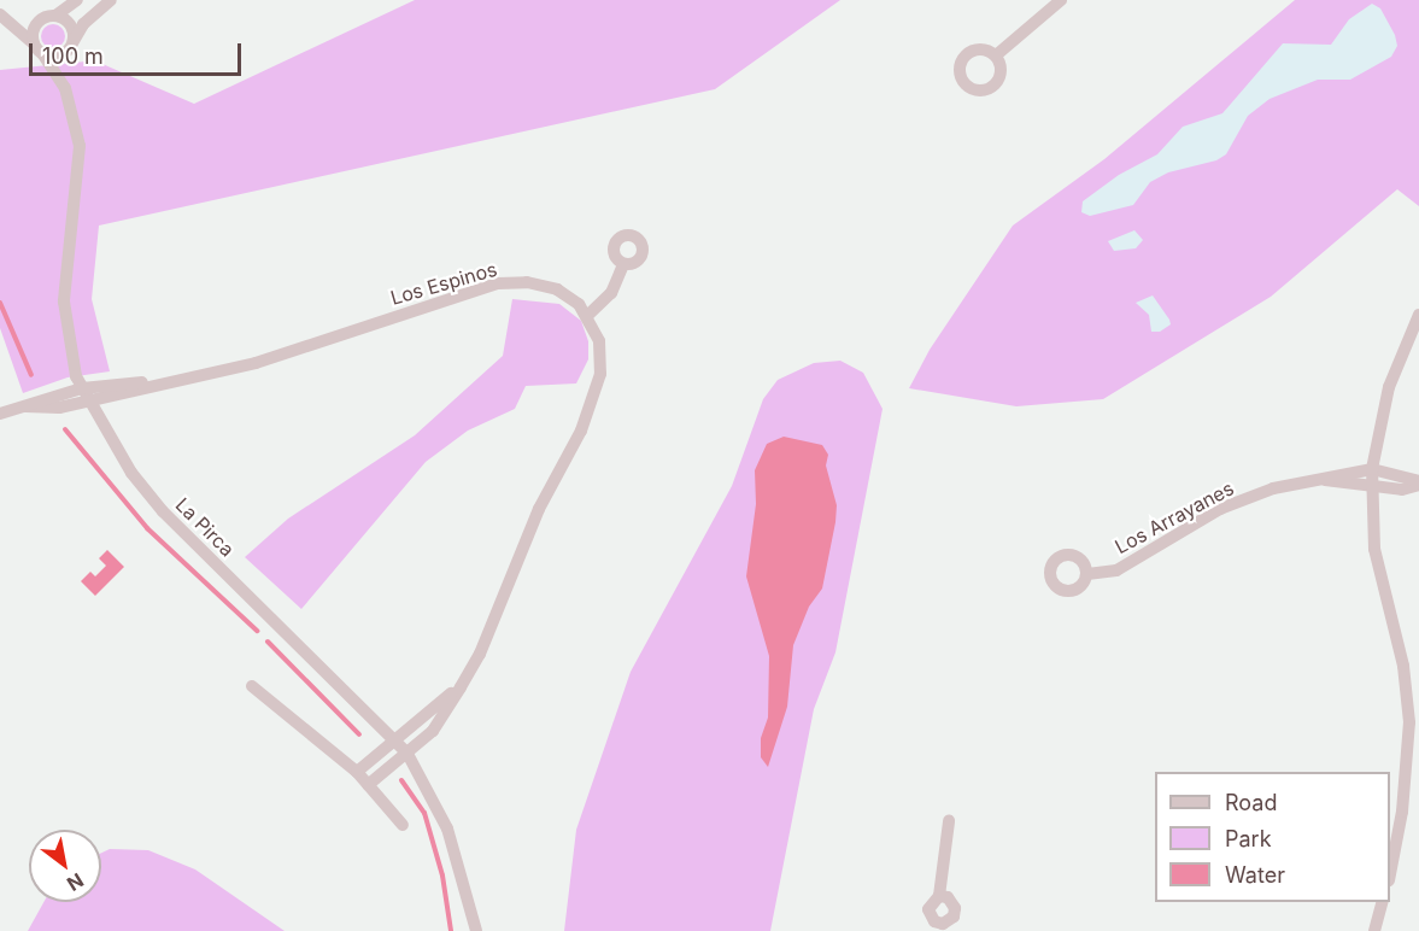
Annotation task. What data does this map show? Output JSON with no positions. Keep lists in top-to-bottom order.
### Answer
{
  "streets": {
    "street": ["Los Espinos", "Los Arrayanes", "La Pirca"]
  },
  "crossings": [
    ["Los Espinos", "La Pirca"]
  ],
  "legend": ["Road", "Park", "Water"],
  "scale_bar": "100 m",
  "north": "bottom right"
}
